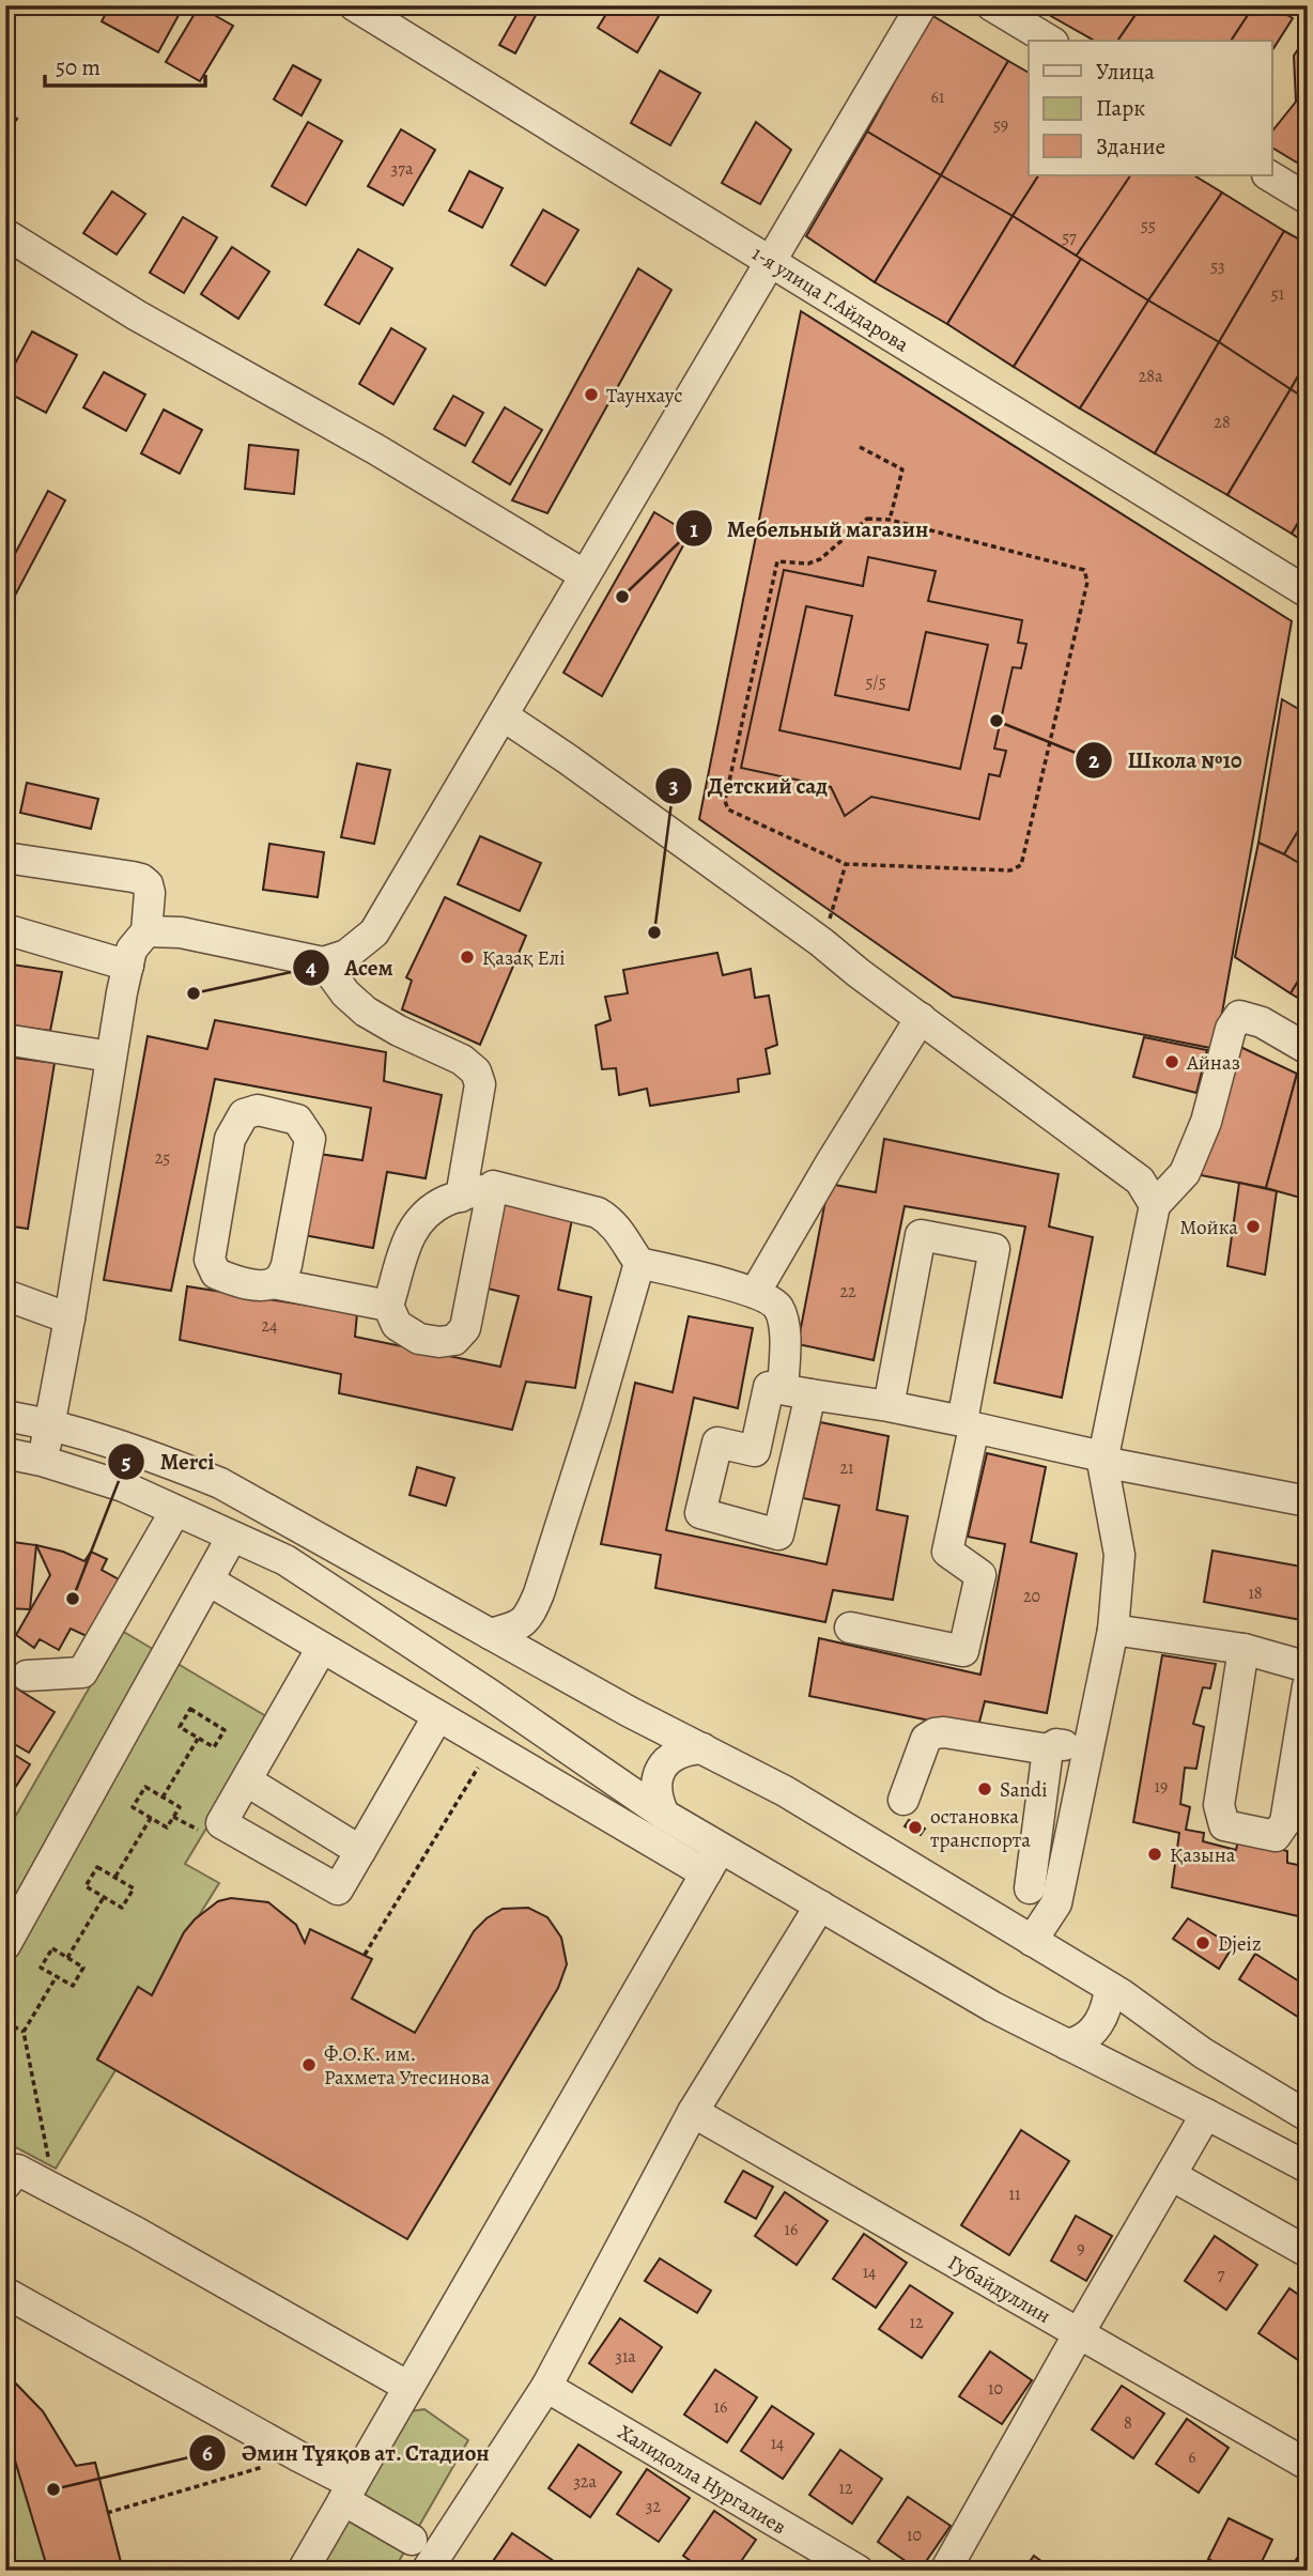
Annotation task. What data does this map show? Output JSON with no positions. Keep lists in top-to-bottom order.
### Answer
{
  "streets": {
    "street": ["1-я улица Г.Айдарова", "Губайдуллин", "Халидолла Нургалиев"]
  },
  "places": [
    "Таунхаус",
    "Мебельный магазин",
    "Школа №10",
    "Детский сад",
    "Қазақ Елі",
    "Асем",
    "Айназ",
    "Мойка",
    "Merci",
    "Sandi",
    "остановка транспорта",
    "Қазына",
    "Djeiz",
    "Ф.О.К. им. Рахмета Утесинова",
    "Әмин Тұяқов ат. Стадион"
  ],
  "house_numbers": [
    "61",
    "59",
    "37а",
    "55",
    "57",
    "53",
    "51",
    "28а",
    "28",
    "5/5",
    "25",
    "22",
    "24",
    "21",
    "18",
    "20",
    "19",
    "11",
    "16",
    "9",
    "14",
    "7",
    "12",
    "31а",
    "10",
    "16",
    "8",
    "14",
    "6",
    "32а",
    "12",
    "32",
    "10"
  ],
  "legend": ["Улица", "Парк", "Здание"],
  "scale_bar": "50 m"
}
